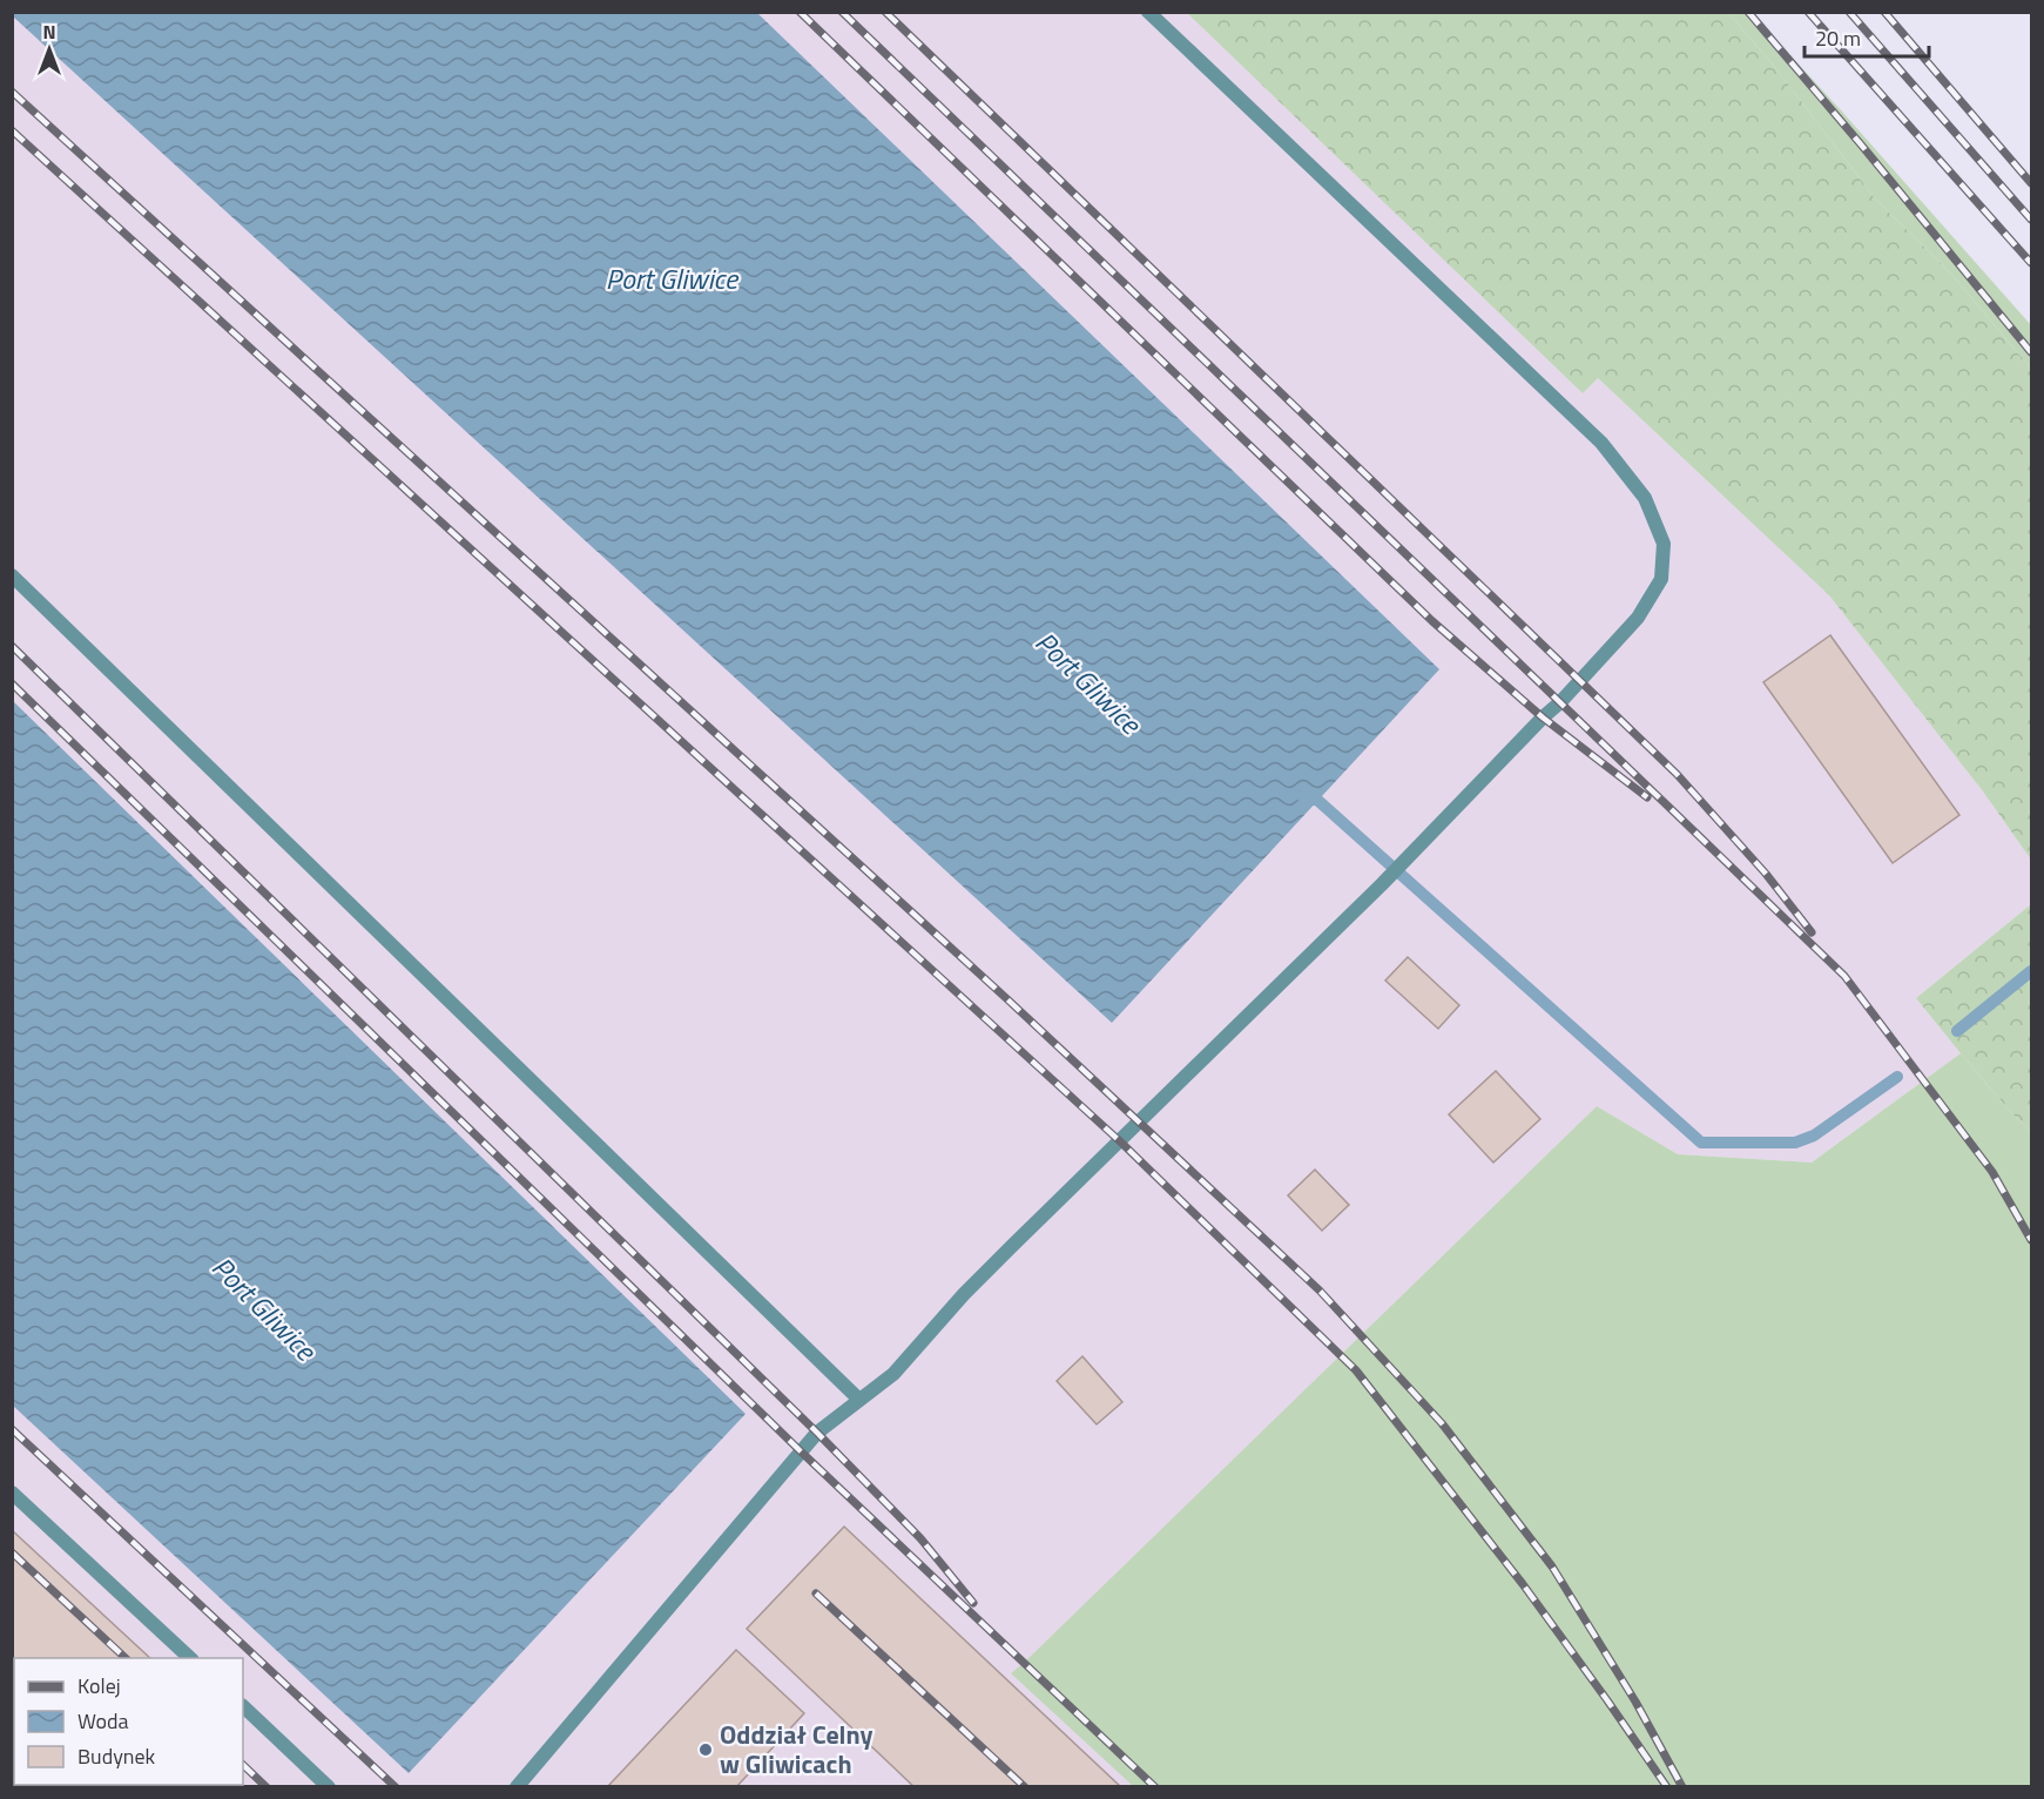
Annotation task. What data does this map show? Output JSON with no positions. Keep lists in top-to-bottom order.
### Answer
{
  "water": ["Port Gliwice"],
  "places": ["Oddział Celny w Gliwicach"],
  "legend": ["Kolej", "Woda", "Budynek"],
  "scale_bar": "20 m",
  "north": "top"
}
